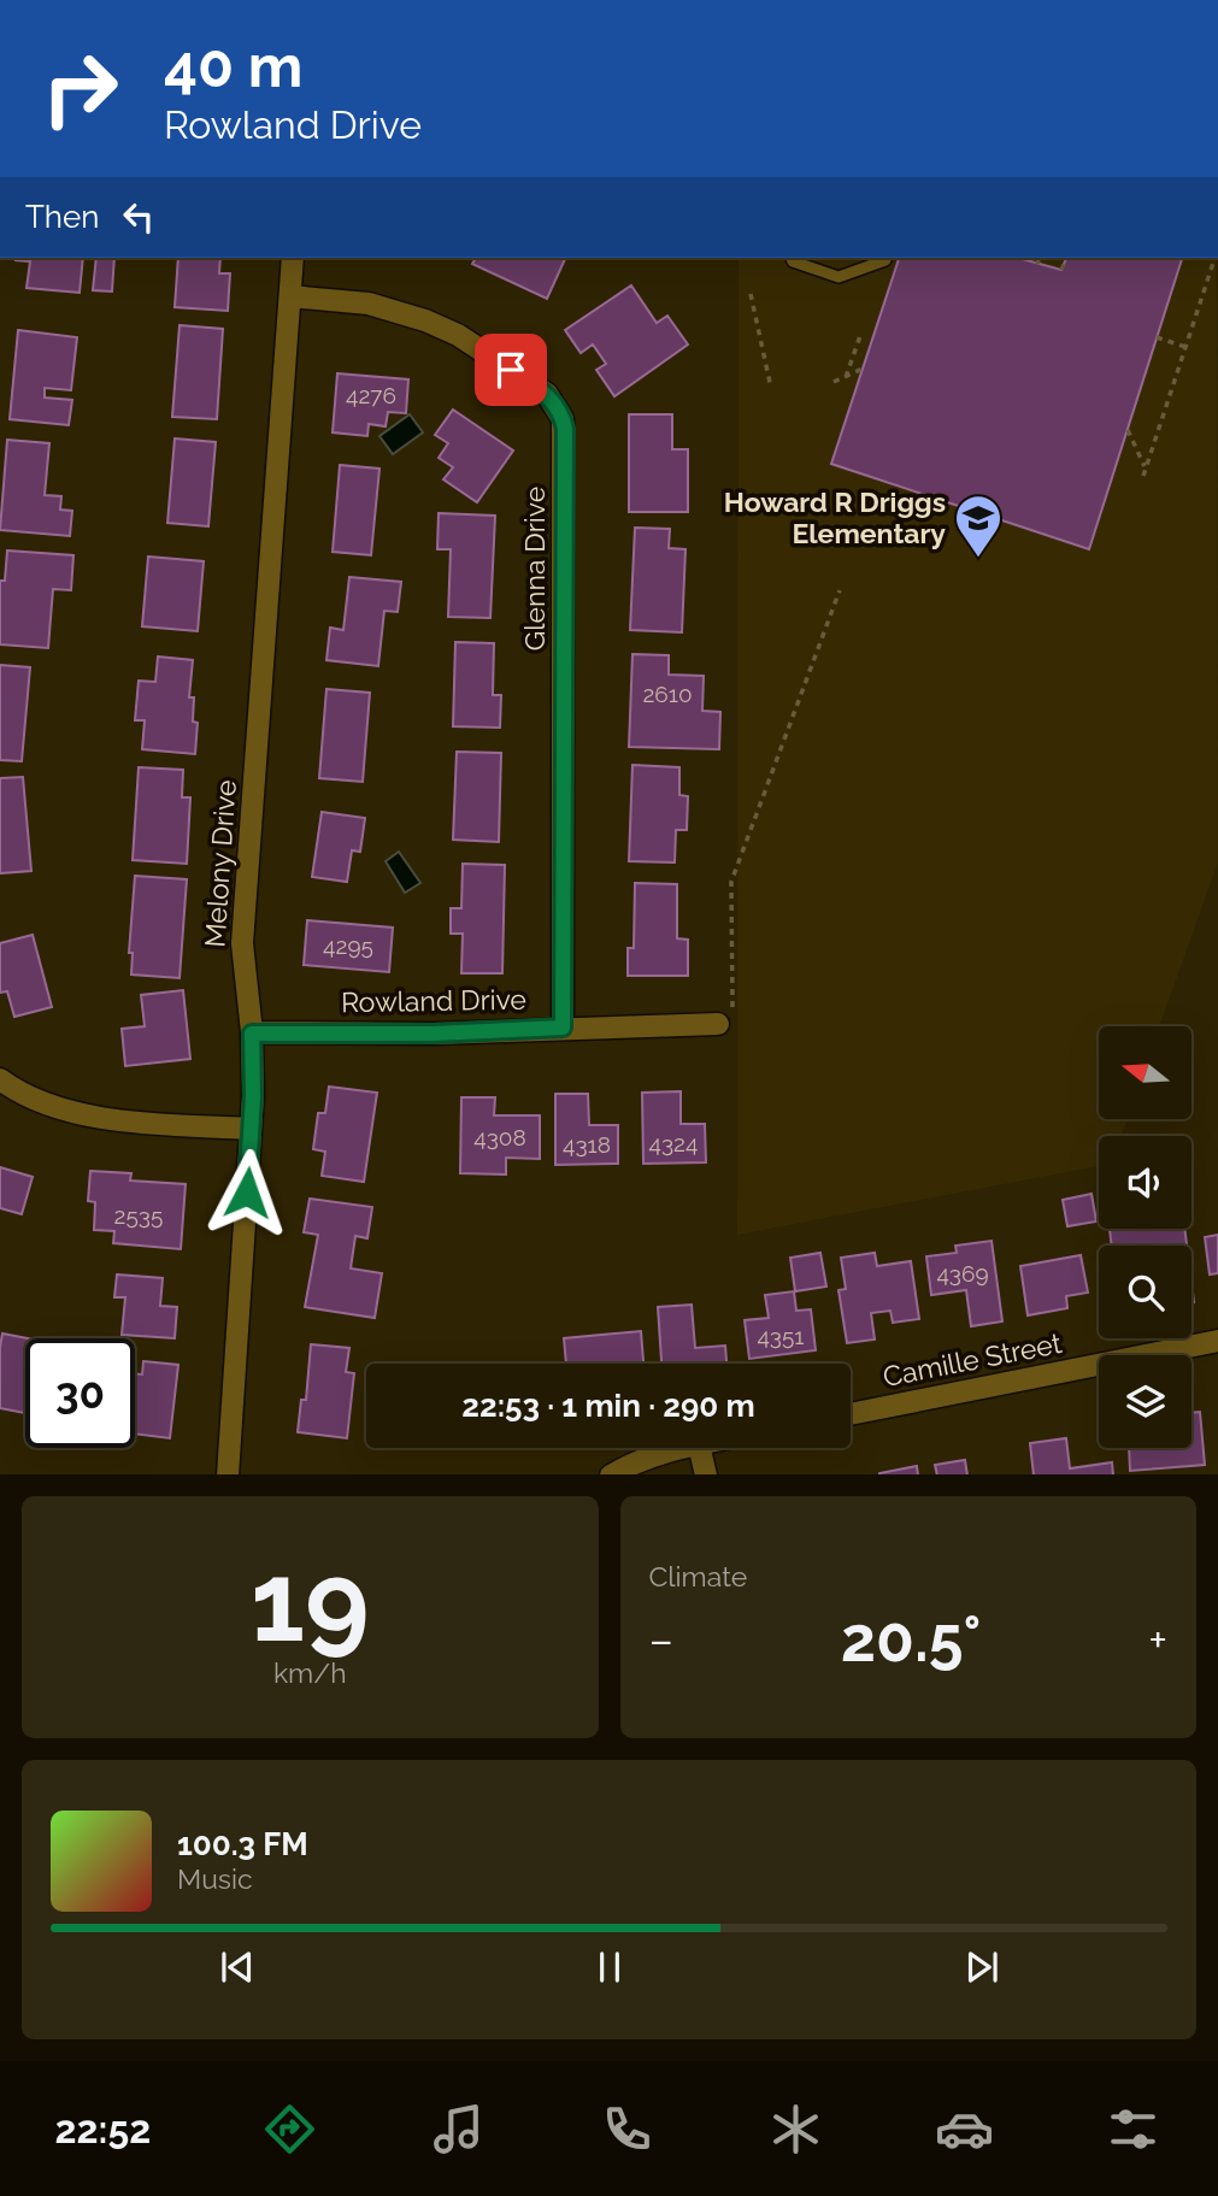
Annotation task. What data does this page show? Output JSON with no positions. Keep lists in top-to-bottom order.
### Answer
{
  "streets": {
    "street": [
      "Glenna Drive",
      "Melony Drive",
      "Rowland Drive",
      "Camille Street"
    ]
  },
  "crossings": [
    ["Glenna Drive", "Melony Drive"],
    ["Glenna Drive", "Rowland Drive"],
    ["Melony Drive", "Rowland Drive"]
  ],
  "places": {
    "school or university": ["Howard R Driggs Elementary"]
  },
  "house_numbers": [
    "4276",
    "2610",
    "4295",
    "4308",
    "4324",
    "4318",
    "2535",
    "4369",
    "4351"
  ],
  "north": "left",
  "page": {
    "turn": ["40 m", "Rowland Drive"],
    "then": "Then",
    "limit": "30",
    "trip": "22:53 · 1 min · 290 m",
    "tile": [
      ["19", "km/h"],
      "Climate"
    ],
    "heat": ["−", "20.5°", "+"],
    "song": ["100.3 FM", "Music"],
    "tabs": "22:52"
  }
}
